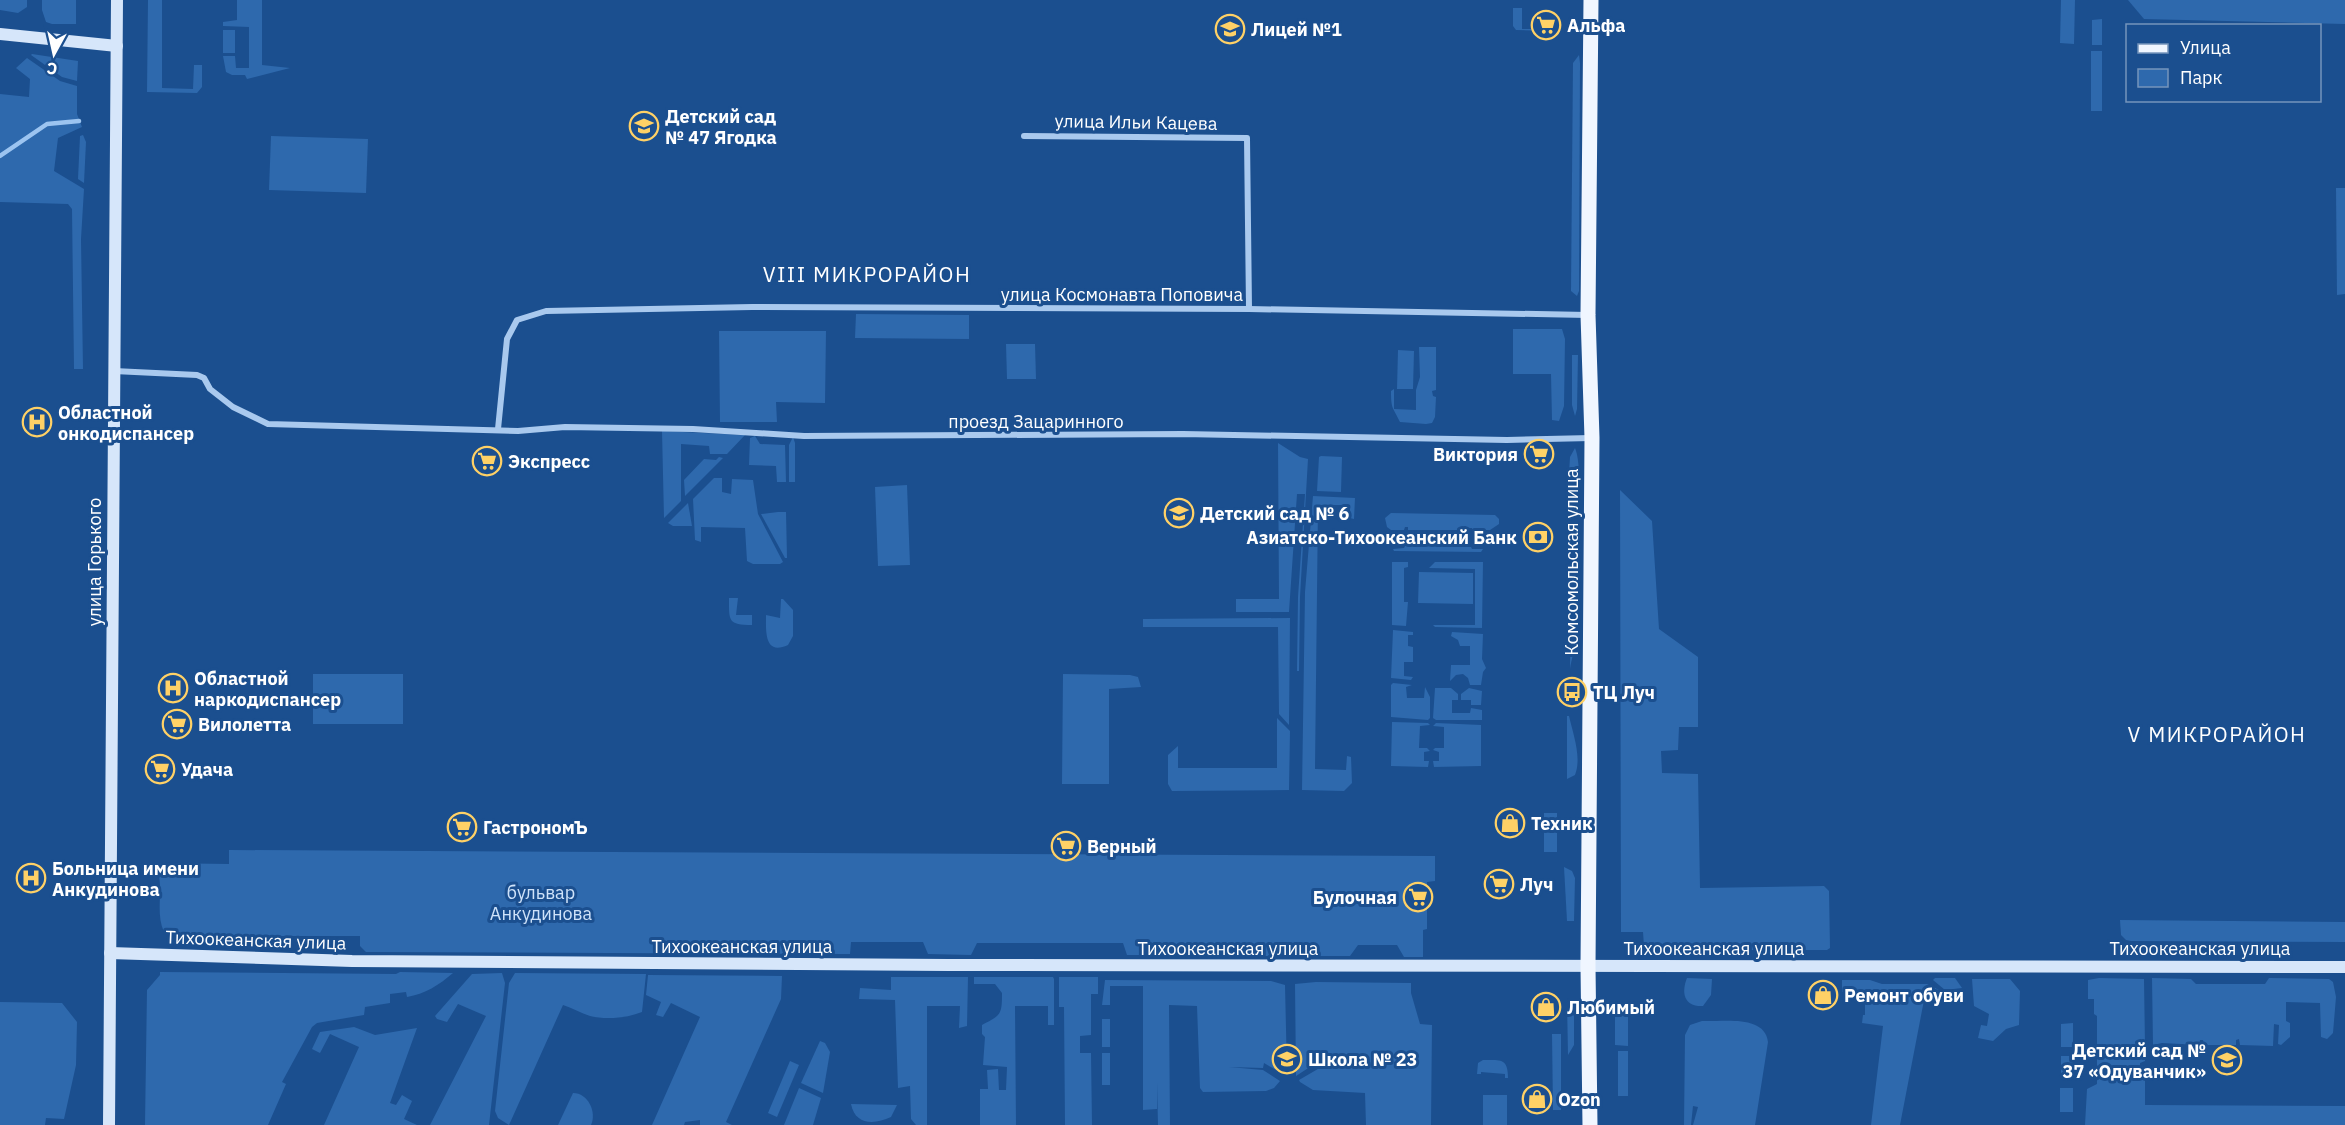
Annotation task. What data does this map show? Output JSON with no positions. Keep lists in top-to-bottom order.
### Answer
{
  "streets": {
    "main road": ["Комсомольская улица"],
    "street": [
      "улица Ильи Кацева",
      "улица Космонавта Поповича",
      "проезд Зацаринного",
      "улица Горького",
      "Тихоокеанская улица"
    ]
  },
  "crossings": [
    ["улица Ильи Кацева", "улица Космонавта Поповича"],
    ["улица Космонавта Поповича", "проезд Зацаринного"],
    ["улица Космонавта Поповича", "Комсомольская улица"],
    ["проезд Зацаринного", "улица Горького"],
    ["проезд Зацаринного", "Комсомольская улица"],
    ["улица Горького", "Тихоокеанская улица"],
    ["Комсомольская улица", "Тихоокеанская улица"]
  ],
  "districts": ["VIII МИКРОРАЙОН", "V МИКРОРАЙОН"],
  "parks": ["бульвар Анкудинова"],
  "places": {
    "supermarket": [
      "Альфа",
      "Виктория",
      "Экспресс",
      "Вилолетта",
      "Удача",
      "ГастрономЪ",
      "Верный",
      "Луч",
      "Булочная"
    ],
    "school or university": [
      "Лицей №1",
      "Детский сад № 47 Ягодка",
      "Детский сад № 6",
      "Школа № 23",
      "Детский сад № 37 «Одуванчик»"
    ],
    "hospital": ["Областной онкодиспансер", "Областной наркодиспансер", "Больница имени Анкудинова"],
    "bank": ["Азиатско-Тихоокеанский Банк"],
    "bus stop": ["ТЦ Луч"],
    "shop": [
      "Техник",
      "Ремонт обуви",
      "Любимый",
      "Ozon"
    ]
  },
  "legend": ["Улица", "Парк"],
  "north": "bottom"
}
